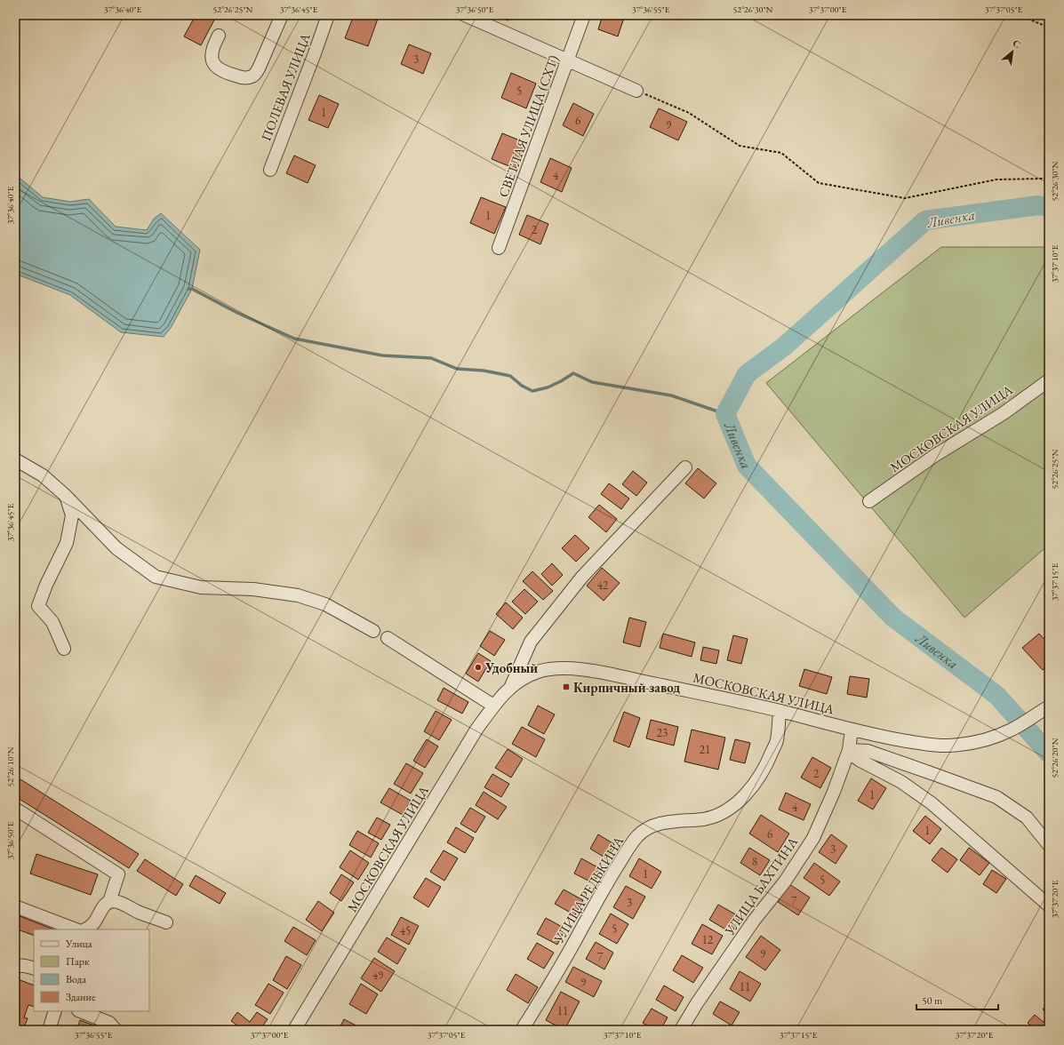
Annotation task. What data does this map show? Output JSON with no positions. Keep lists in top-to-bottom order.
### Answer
{
  "streets": {
    "street": [
      "ПОЛЕВАЯ УЛИЦА",
      "СВЕТЛАЯ УЛИЦА (СХТ)",
      "МОСКОВСКАЯ УЛИЦА",
      "УЛИЦА БАХТИНА",
      "УЛИЦА РЕДЬКИНА"
    ]
  },
  "crossings": [
    ["МОСКОВСКАЯ УЛИЦА", "УЛИЦА БАХТИНА"],
    ["МОСКОВСКАЯ УЛИЦА", "УЛИЦА РЕДЬКИНА"]
  ],
  "water": ["Ливенка"],
  "places": {
    "other": ["Удобный"],
    "transit": ["Кирпичный завод"]
  },
  "house_numbers": [
    "3",
    "5",
    "1",
    "6",
    "9",
    "4",
    "1",
    "2",
    "42",
    "23",
    "21",
    "2",
    "1",
    "4",
    "1",
    "6",
    "3",
    "8",
    "1",
    "5",
    "7",
    "3",
    "5",
    "45",
    "12",
    "9",
    "7",
    "49",
    "9",
    "11",
    "11"
  ],
  "legend": [
    "Улица",
    "Парк",
    "Вода",
    "Здание"
  ],
  "scale_bar": "50 m",
  "north": "top right",
  "coordinates": [
    "37°36'40\"E",
    "52°26'25\"N",
    "37°36'45\"E",
    "37°36'50\"E",
    "37°36'55\"E",
    "52°26'30\"N",
    "37°37'00\"E",
    "37°37'05\"E",
    "37°37'10\"E",
    "37°37'15\"E",
    "52°26'20\"N",
    "52°26'10\"N",
    "37°37'20\"E"
  ]
}
